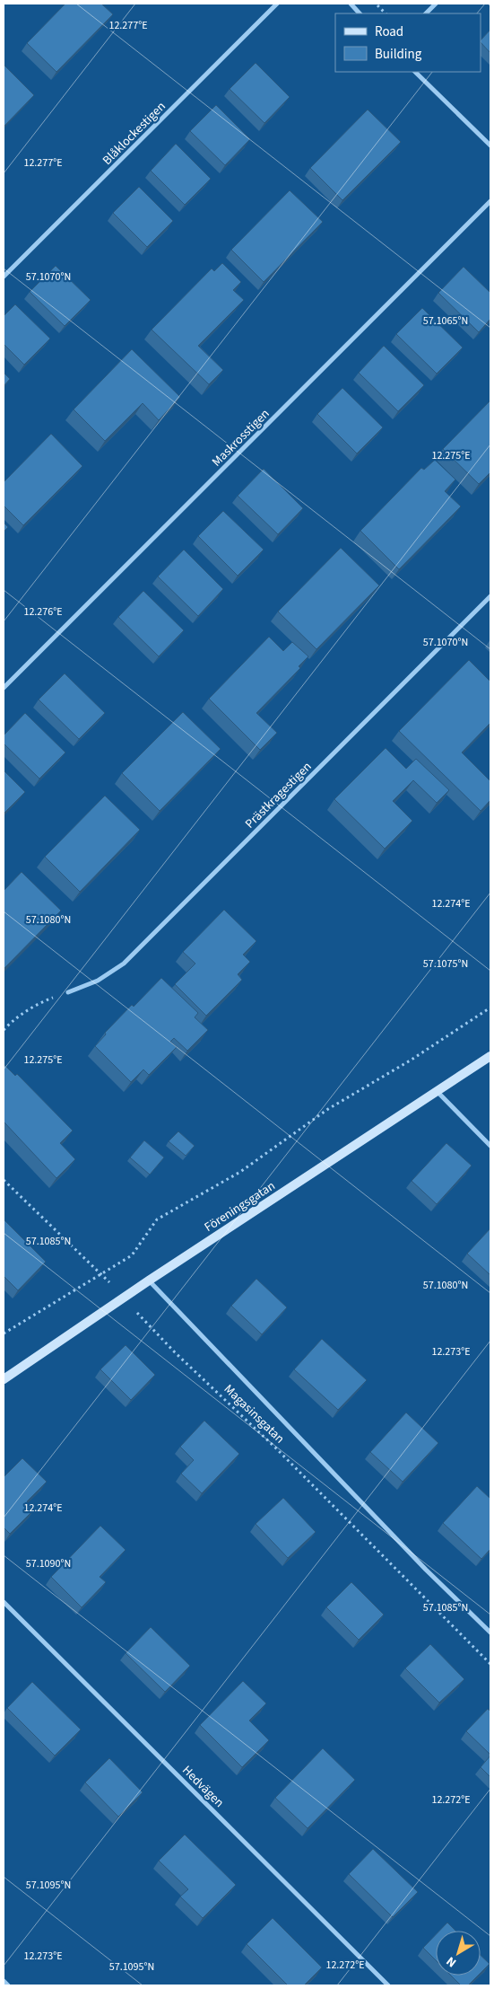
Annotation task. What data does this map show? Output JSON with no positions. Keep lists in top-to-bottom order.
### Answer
{
  "streets": {
    "street": [
      "Blåklockestigen",
      "Maskrosstigen",
      "Prästkragestigen",
      "Föreningsgatan",
      "Magasinsgatan",
      "Hedvägen"
    ]
  },
  "crossings": [
    ["Föreningsgatan", "Magasinsgatan"]
  ],
  "legend": ["Road", "Building"],
  "north": "bottom left",
  "coordinates": [
    "12.277°E",
    "57.1070°N",
    "57.1065°N",
    "12.275°E",
    "12.276°E",
    "12.274°E",
    "57.1080°N",
    "57.1075°N",
    "57.1085°N",
    "12.273°E",
    "57.1090°N",
    "12.272°E",
    "57.1095°N"
  ]
}
